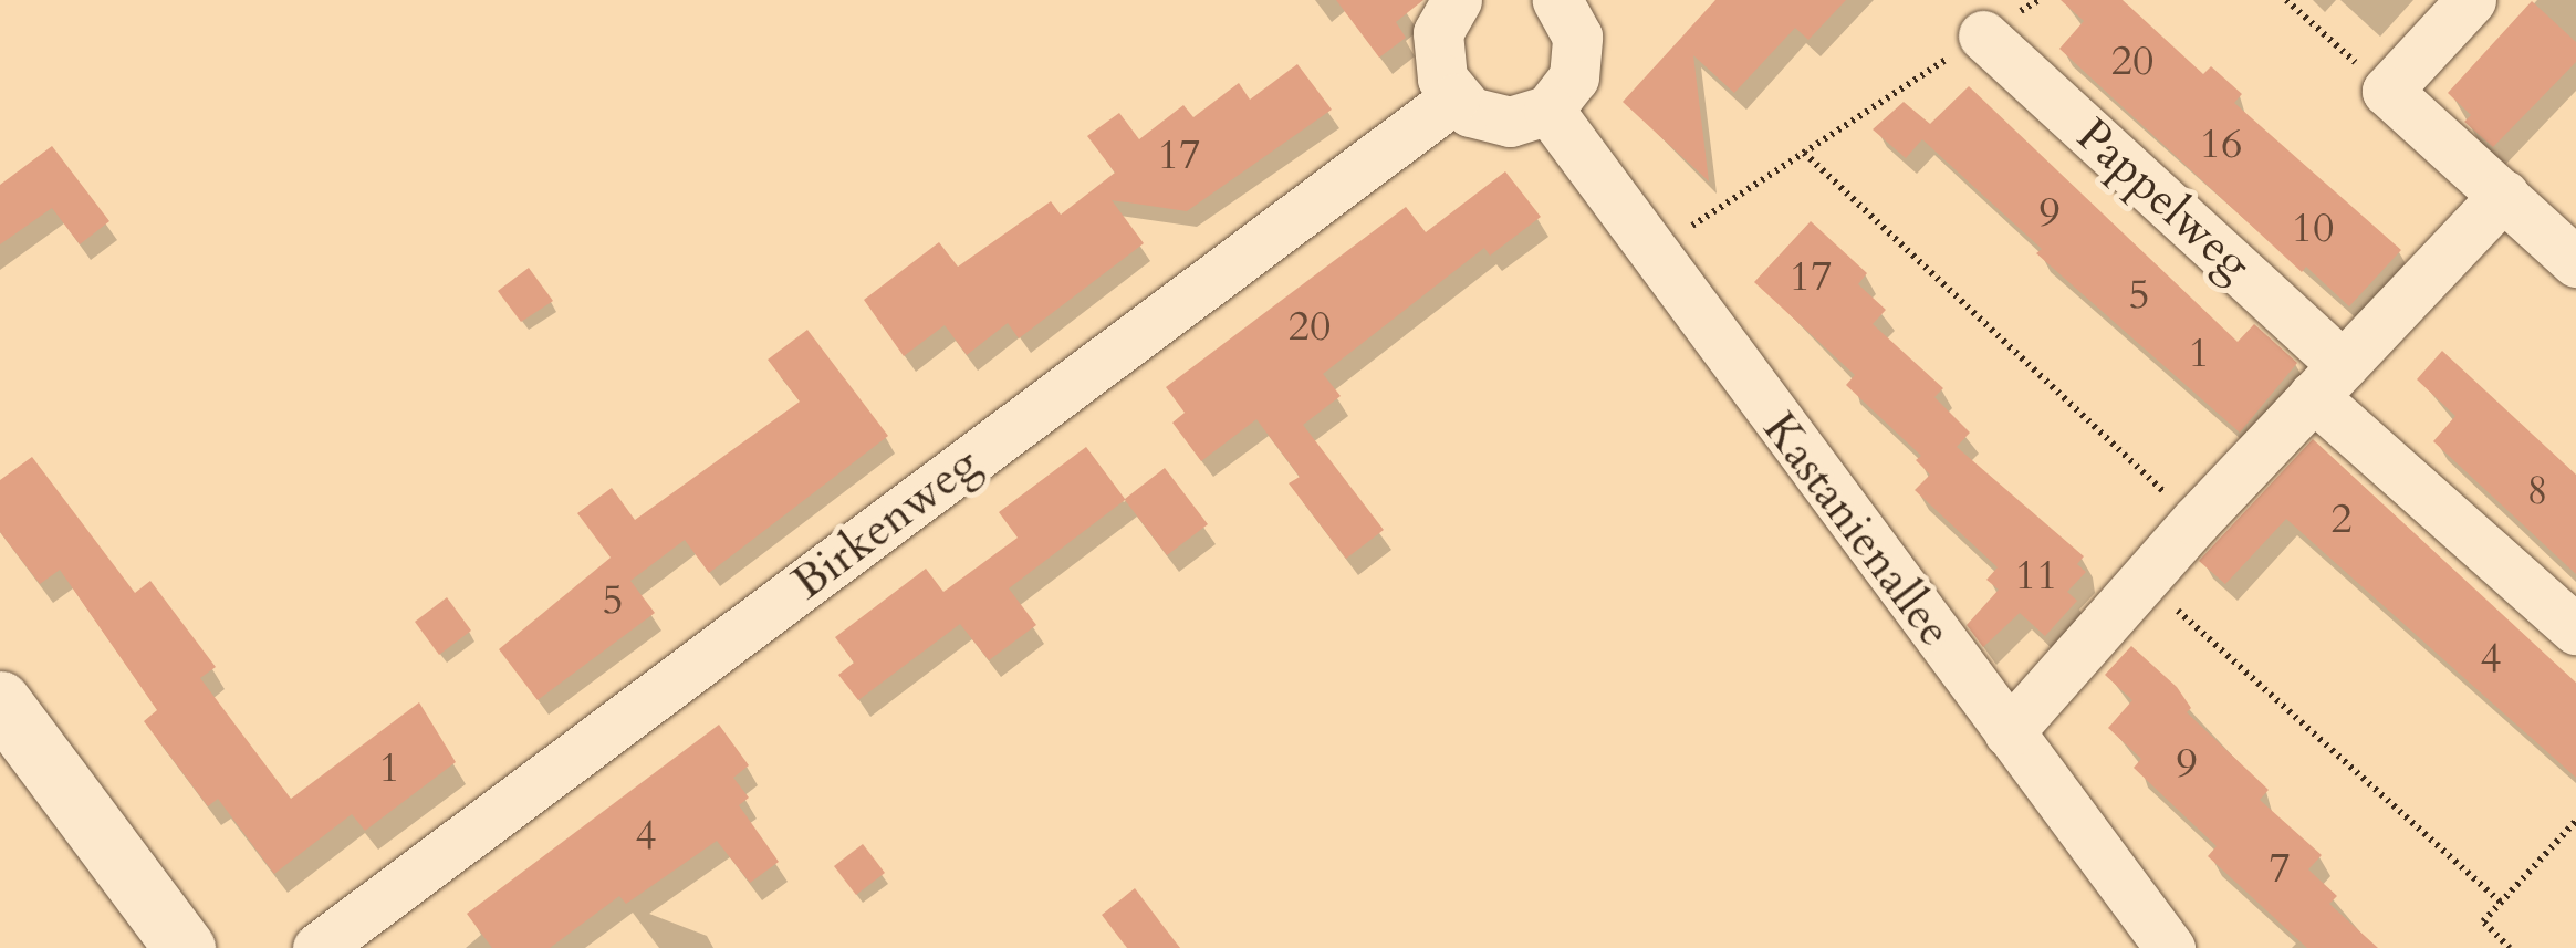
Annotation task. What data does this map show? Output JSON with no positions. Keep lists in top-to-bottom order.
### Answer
{
  "streets": {
    "street": ["Pappelweg", "Birkenweg", "Kastanienallee"]
  },
  "house_numbers": [
    "20",
    "16",
    "17",
    "9",
    "10",
    "17",
    "5",
    "20",
    "1",
    "8",
    "2",
    "11",
    "5",
    "4",
    "9",
    "1",
    "4",
    "7"
  ]
}
